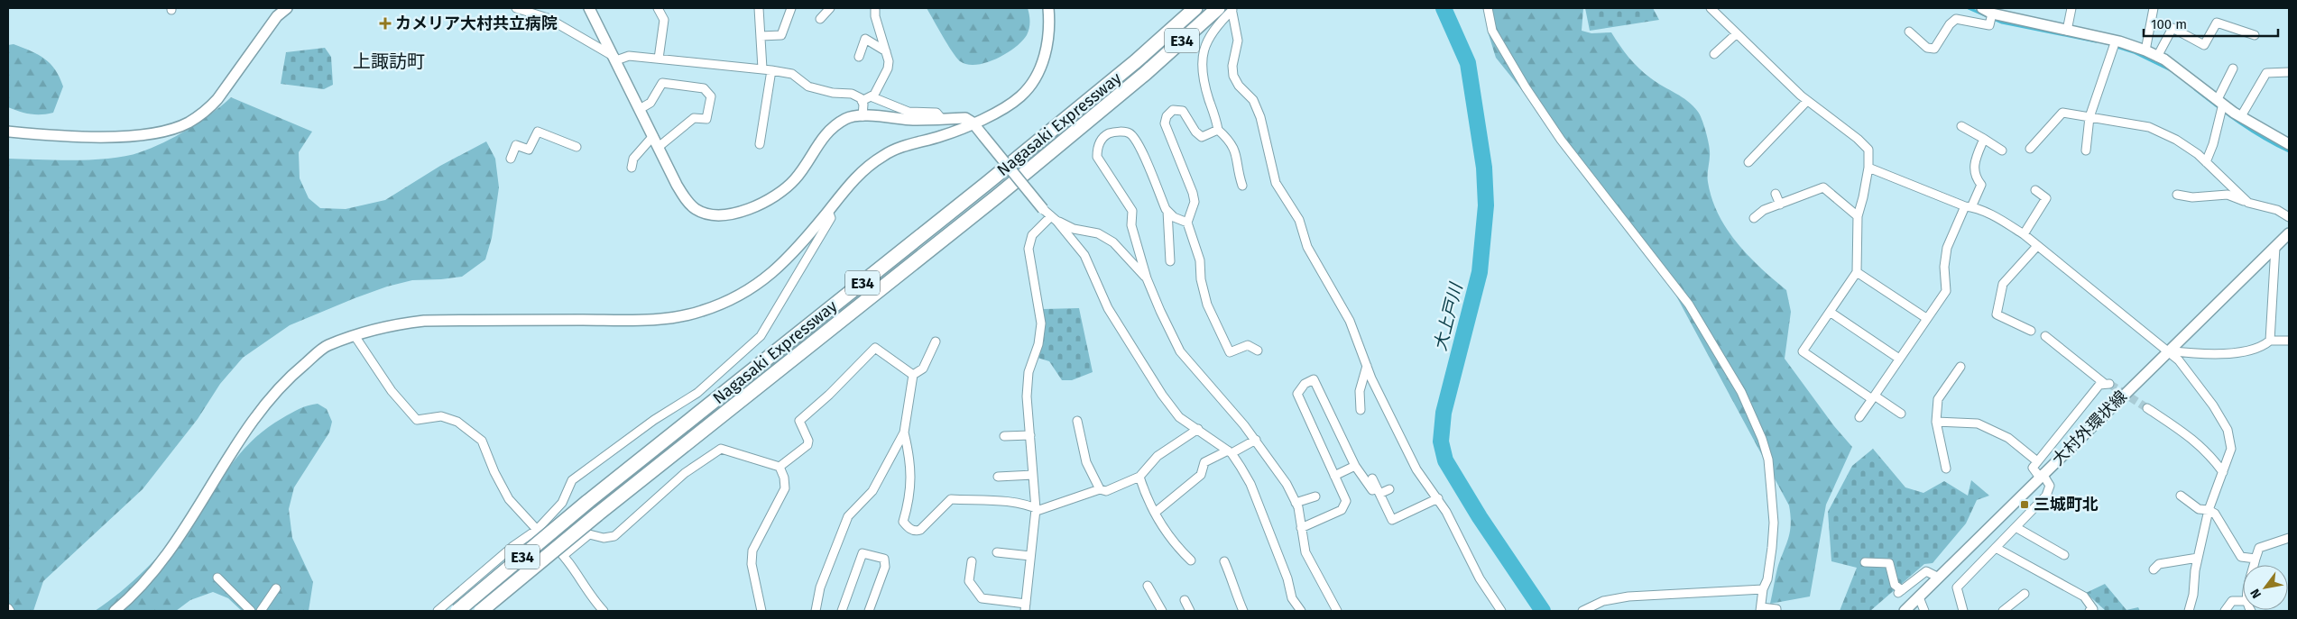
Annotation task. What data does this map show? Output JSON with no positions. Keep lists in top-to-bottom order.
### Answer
{
  "streets": {
    "highway": ["E34", "Nagasaki Expressway"],
    "street": ["大村外環状線"]
  },
  "districts": ["上諏訪町"],
  "water": ["大上戸川"],
  "places": {
    "health": ["カメリア大村共立病院"],
    "transit": ["三城町北"]
  },
  "scale_bar": "100 m",
  "north": "bottom left"
}
